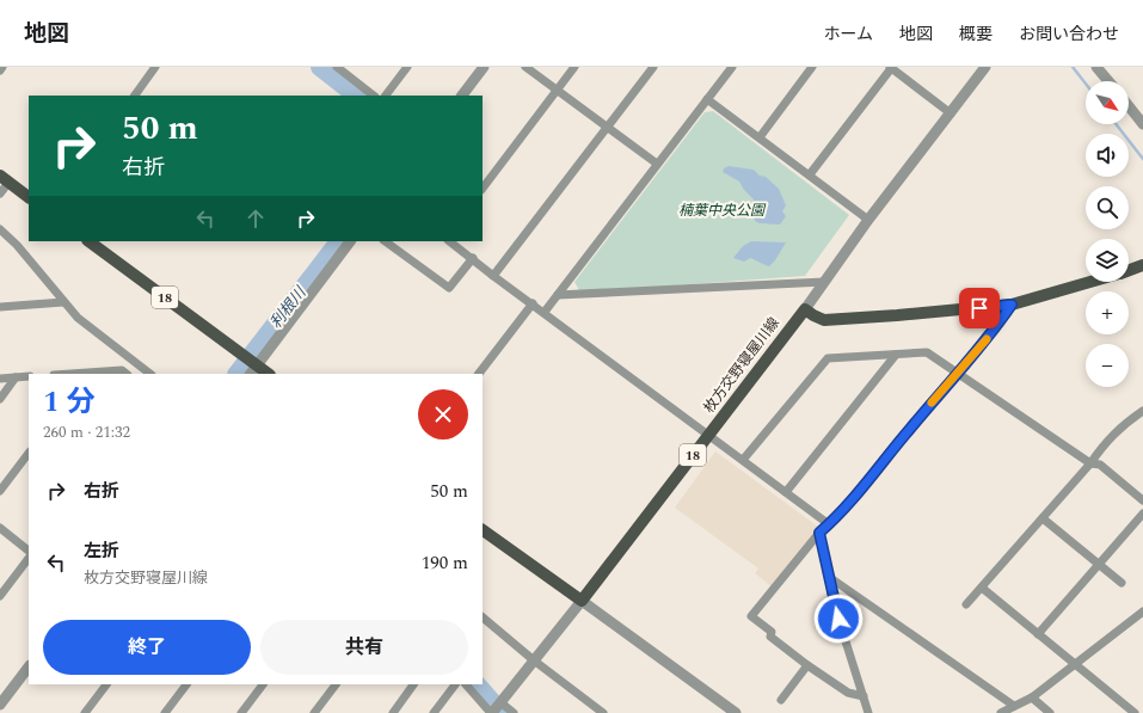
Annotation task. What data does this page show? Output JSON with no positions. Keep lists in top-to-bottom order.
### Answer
{
  "streets": {
    "main road": ["18", "枚方交野寝屋川線"]
  },
  "water": ["利根川"],
  "parks": ["楠葉中央公園"],
  "north": "bottom right",
  "page": {
    "header": "地図",
    "nav": [
      "ホーム",
      "地図",
      "概要",
      "お問い合わせ"
    ],
    "map_buttons": ["+", "−"],
    "turn": ["50 m", "右折"],
    "heading": ["1 分", "260 m · 21:32"],
    "list": [
      {
        "name": "右折",
        "value": "50 m"
      },
      {
        "name": "左折",
        "note": "枚方交野寝屋川線",
        "value": "190 m"
      }
    ],
    "buttons": ["終了", "共有"]
  }
}
